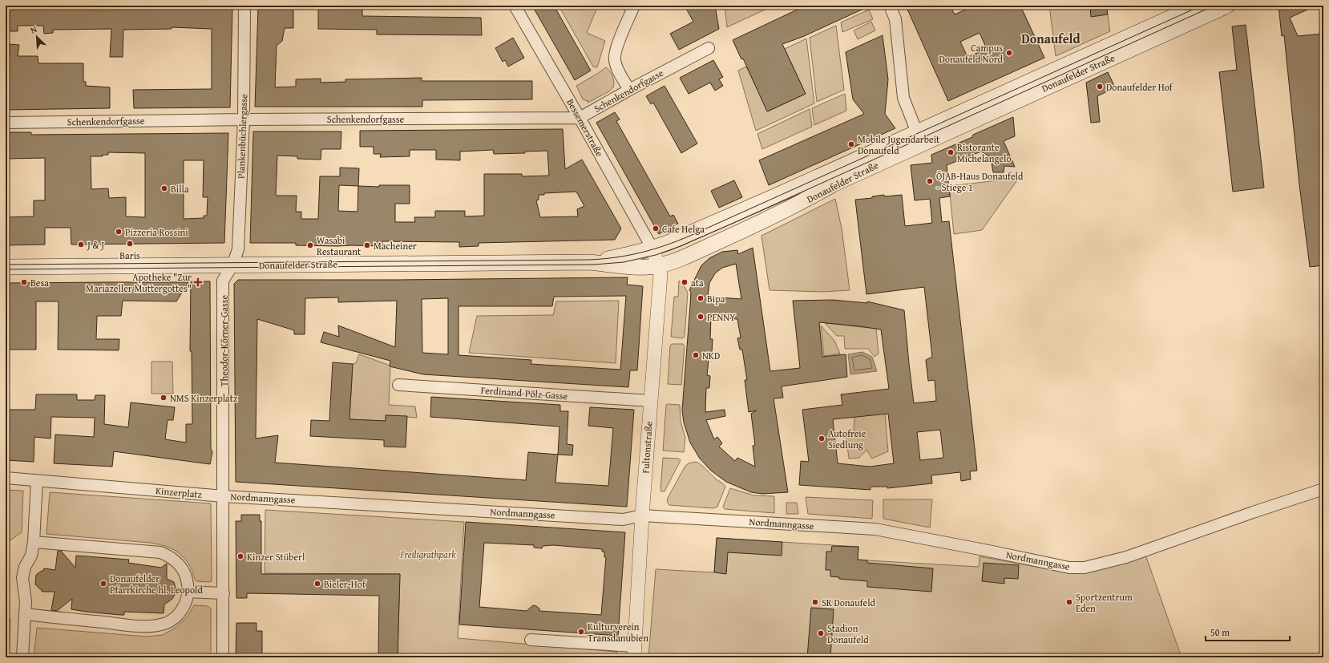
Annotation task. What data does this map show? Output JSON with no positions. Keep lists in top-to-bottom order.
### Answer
{
  "streets": {
    "main road": ["Donaufelder Straße"],
    "street": [
      "Schenkendorfgasse",
      "Bessemerstraße",
      "Plankenbüchlergasse",
      "Theodor-Körner-Gasse",
      "Ferdinand-Pölz-Gasse",
      "Fultonstraße",
      "Kinzerplatz",
      "Nordmanngasse"
    ]
  },
  "crossings": [
    ["Donaufelder Straße", "Bessemerstraße"],
    ["Donaufelder Straße", "Plankenbüchlergasse"],
    ["Donaufelder Straße", "Theodor-Körner-Gasse"],
    ["Donaufelder Straße", "Fultonstraße"],
    ["Schenkendorfgasse", "Bessemerstraße"],
    ["Schenkendorfgasse", "Plankenbüchlergasse"],
    ["Bessemerstraße", "Fultonstraße"],
    ["Plankenbüchlergasse", "Theodor-Körner-Gasse"],
    ["Theodor-Körner-Gasse", "Kinzerplatz"],
    ["Theodor-Körner-Gasse", "Nordmanngasse"],
    ["Ferdinand-Pölz-Gasse", "Fultonstraße"],
    ["Fultonstraße", "Nordmanngasse"],
    ["Kinzerplatz", "Nordmanngasse"]
  ],
  "districts": ["Donaufeld"],
  "parks": ["Freiligrathpark"],
  "places": {
    "other": [
      "Campus Donaufeld Nord",
      "Donaufelder Hof",
      "Mobile Jugendarbeit Donaufeld",
      "Ristorante Michelangelo",
      "ÖJAB-Haus Donaufeld - Stiege 1",
      "Billa",
      "Cafe Helga",
      "Pizzeria Rossini",
      "Baris",
      "J & J",
      "Wasabi Restaurant",
      "Macheiner",
      "Besa",
      "ata",
      "Bipa",
      "PENNY",
      "NKD",
      "NMS Kinzerplatz",
      "Autofreie Siedlung",
      "Kinzer Stüberl",
      "Donaufelder Pfarrkirche hl. Leopold",
      "Bieler-Hof",
      "SR Donaufeld",
      "Sportzentrum Eden",
      "Kulturverein Transdanubien",
      "Stadion Donaufeld"
    ],
    "health": ["Apotheke \"Zur Mariazeller Muttergottes\""]
  },
  "scale_bar": "50 m",
  "north": "top left"
}
